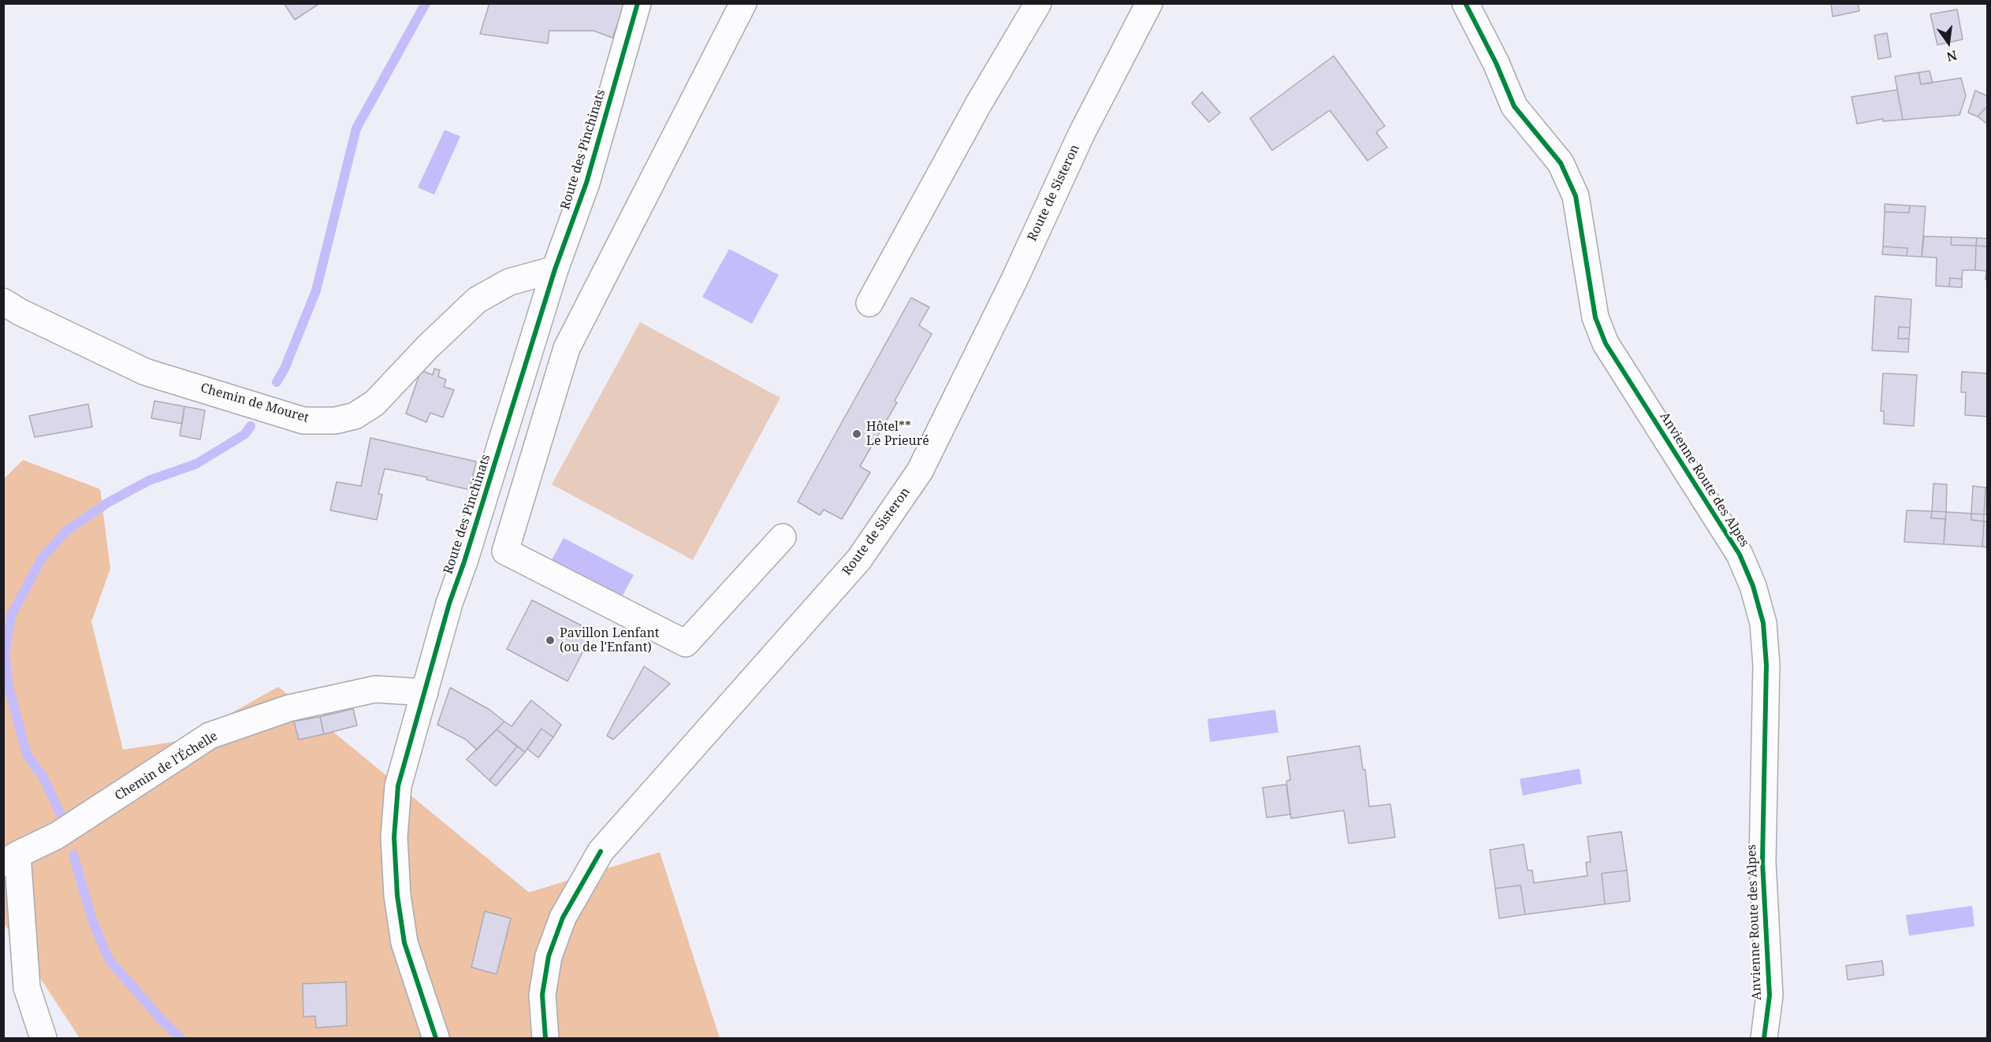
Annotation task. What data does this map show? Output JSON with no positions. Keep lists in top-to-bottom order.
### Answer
{
  "streets": {
    "street": [
      "Route des Pinchinats",
      "Route de Sisteron",
      "Chemin de Mouret",
      "Anvienne Route des Alpes",
      "Chemin de l’Échelle"
    ]
  },
  "crossings": [
    ["Route des Pinchinats", "Chemin de Mouret"],
    ["Route des Pinchinats", "Chemin de l’Échelle"]
  ],
  "places": ["Hôtel** Le Prieuré", "Pavillon Lenfant (ou de l'Enfant)"],
  "north": "bottom"
}
